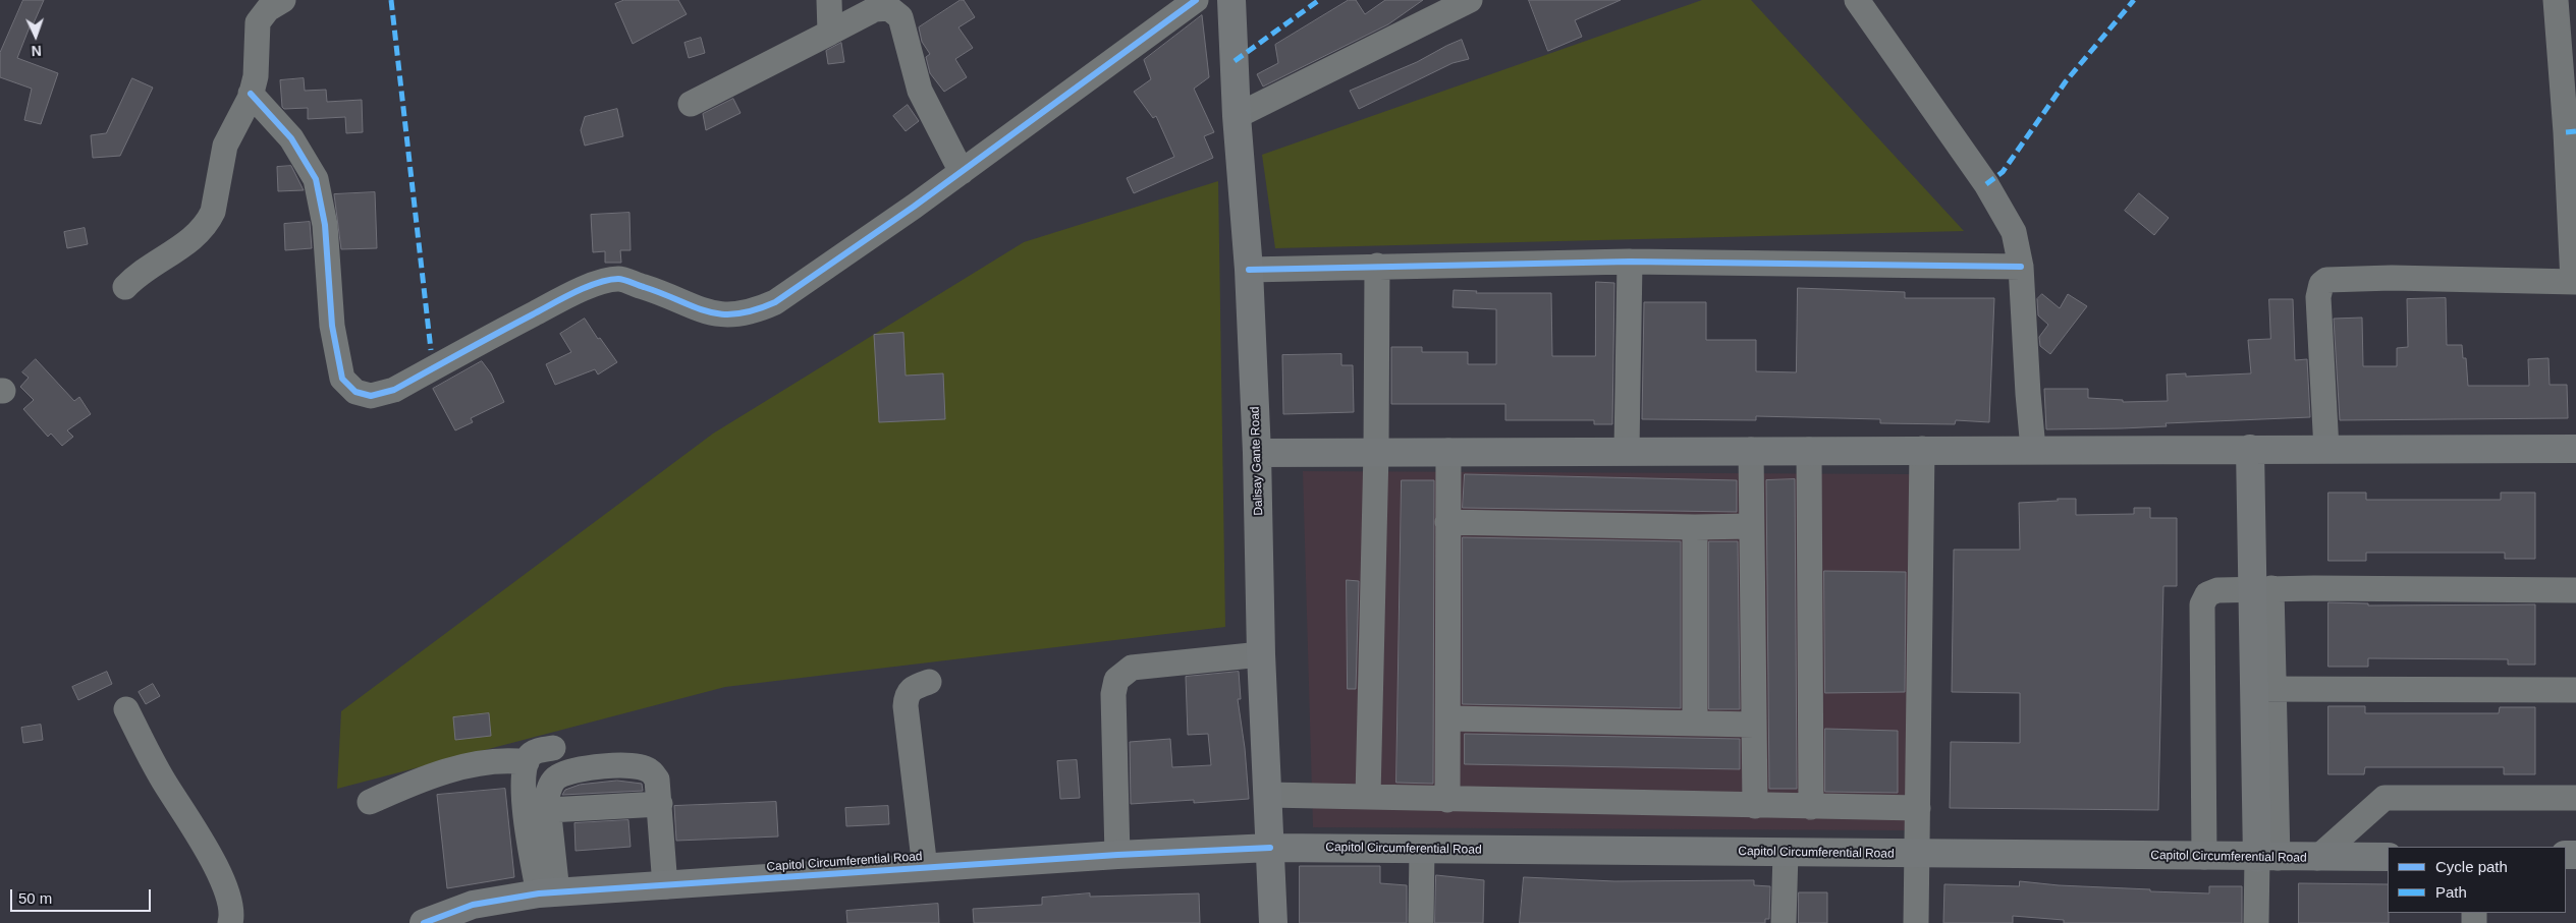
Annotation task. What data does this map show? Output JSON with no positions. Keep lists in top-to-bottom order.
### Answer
{
  "streets": {
    "main road": ["Dalisay Gante Road", "Capitol Circumferential Road"]
  },
  "crossings": [
    ["Dalisay Gante Road", "Capitol Circumferential Road"]
  ],
  "legend": ["Cycle path", "Path"],
  "scale_bar": "50 m",
  "north": "bottom"
}
